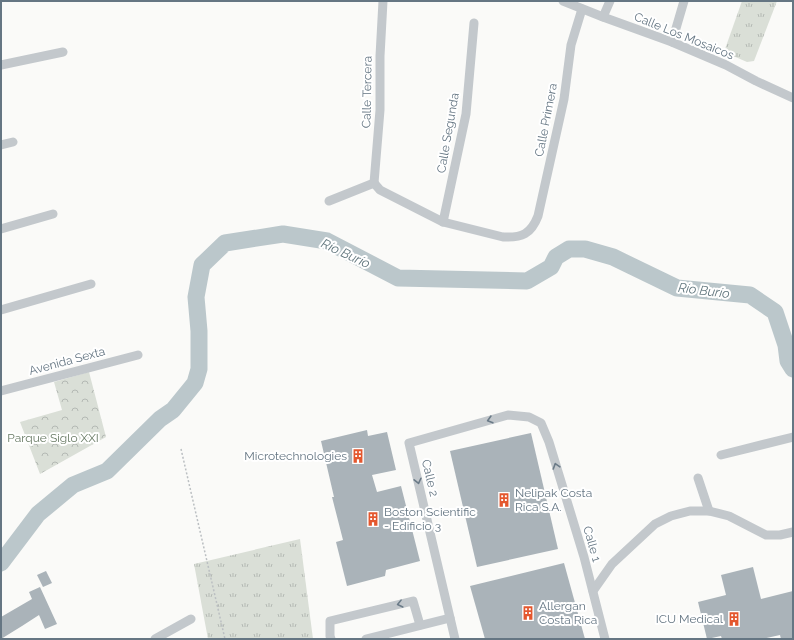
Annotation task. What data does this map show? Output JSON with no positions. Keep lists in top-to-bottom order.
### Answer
{
  "streets": {
    "street": [
      "Calle Los Mosaicos",
      "Calle Tercera",
      "Calle Primera",
      "Calle Segunda",
      "Avenida Sexta",
      "Calle 2",
      "Calle 1"
    ]
  },
  "crossings": [
    ["Calle Los Mosaicos", "Calle Primera"],
    ["Calle Primera", "Calle Segunda"],
    ["Calle 2", "Calle 1"]
  ],
  "one_way": ["Calle 1"],
  "water": ["Río Burío"],
  "parks": ["Parque Siglo XXI"],
  "places": {
    "building": [
      "Microtechnologies",
      "Nelipak Costa Rica S.A.",
      "Boston Scientific - Edificio 3",
      "Allergan Costa Rica",
      "ICU Medical"
    ]
  }
}
